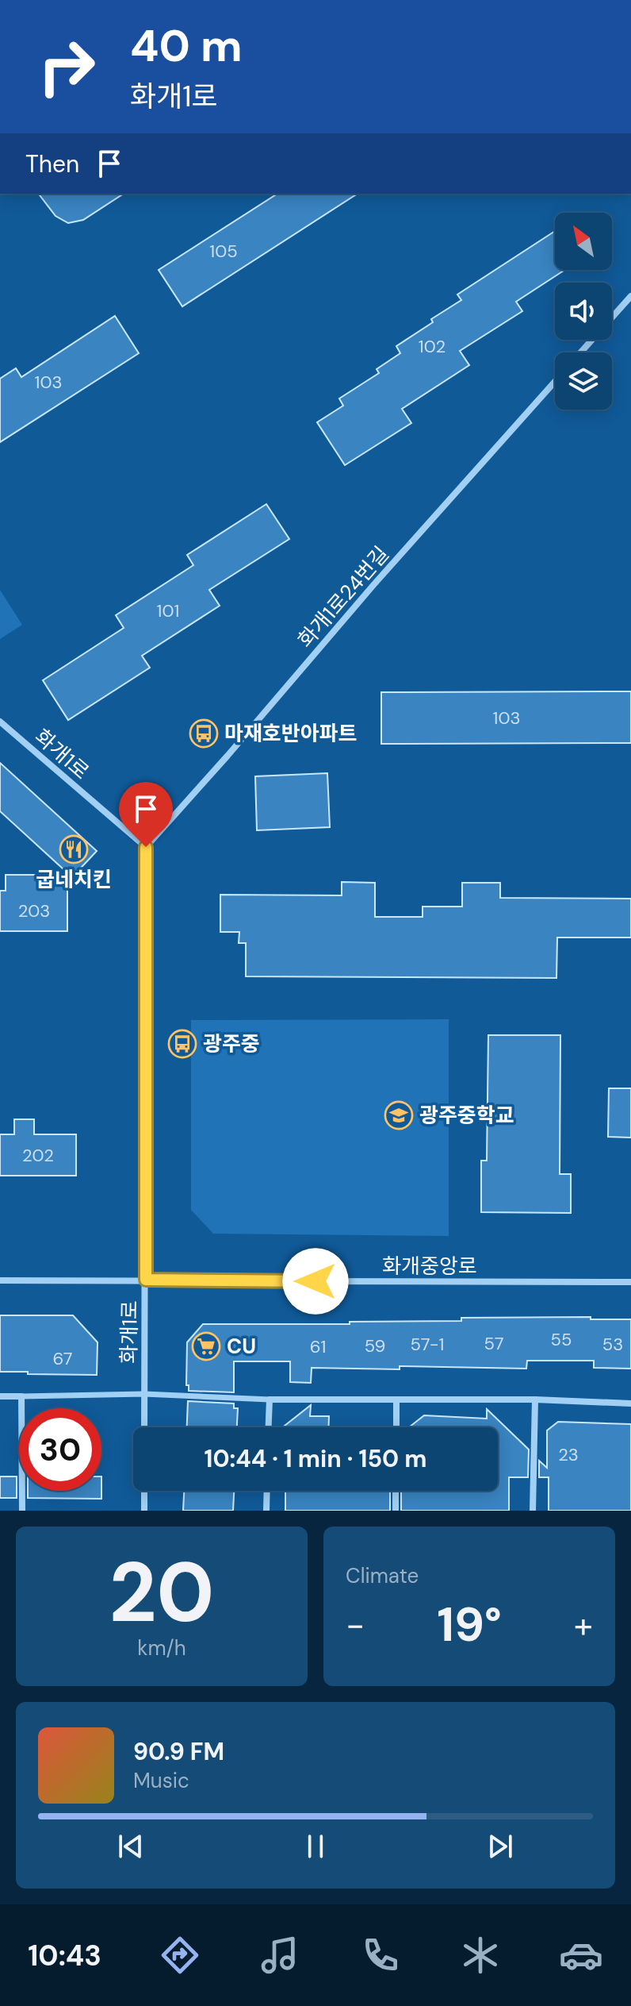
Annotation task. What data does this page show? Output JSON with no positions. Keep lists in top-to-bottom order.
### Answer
{
  "streets": {
    "street": ["화개1로24번길", "화개1로", "화개중앙로"]
  },
  "crossings": [
    ["화개1로24번길", "화개1로"],
    ["화개1로", "화개중앙로"]
  ],
  "places": {
    "bus stop": ["마재호반아파트", "광주중"],
    "restaurant": ["굽네치킨"],
    "school or university": ["광주중학교"],
    "supermarket": ["CU"]
  },
  "house_numbers": [
    "105",
    "102",
    "103",
    "101",
    "103",
    "203",
    "202",
    "55",
    "57",
    "57-1",
    "53",
    "59",
    "61",
    "67",
    "23"
  ],
  "north": "top left",
  "page": {
    "turn": ["40 m", "화개1로"],
    "then": "Then",
    "limit": "30",
    "trip": "10:44 · 1 min · 150 m",
    "tile": [
      ["20", "km/h"],
      "Climate"
    ],
    "heat": ["−", "19°", "+"],
    "song": ["90.9 FM", "Music"],
    "tabs": "10:43"
  }
}
